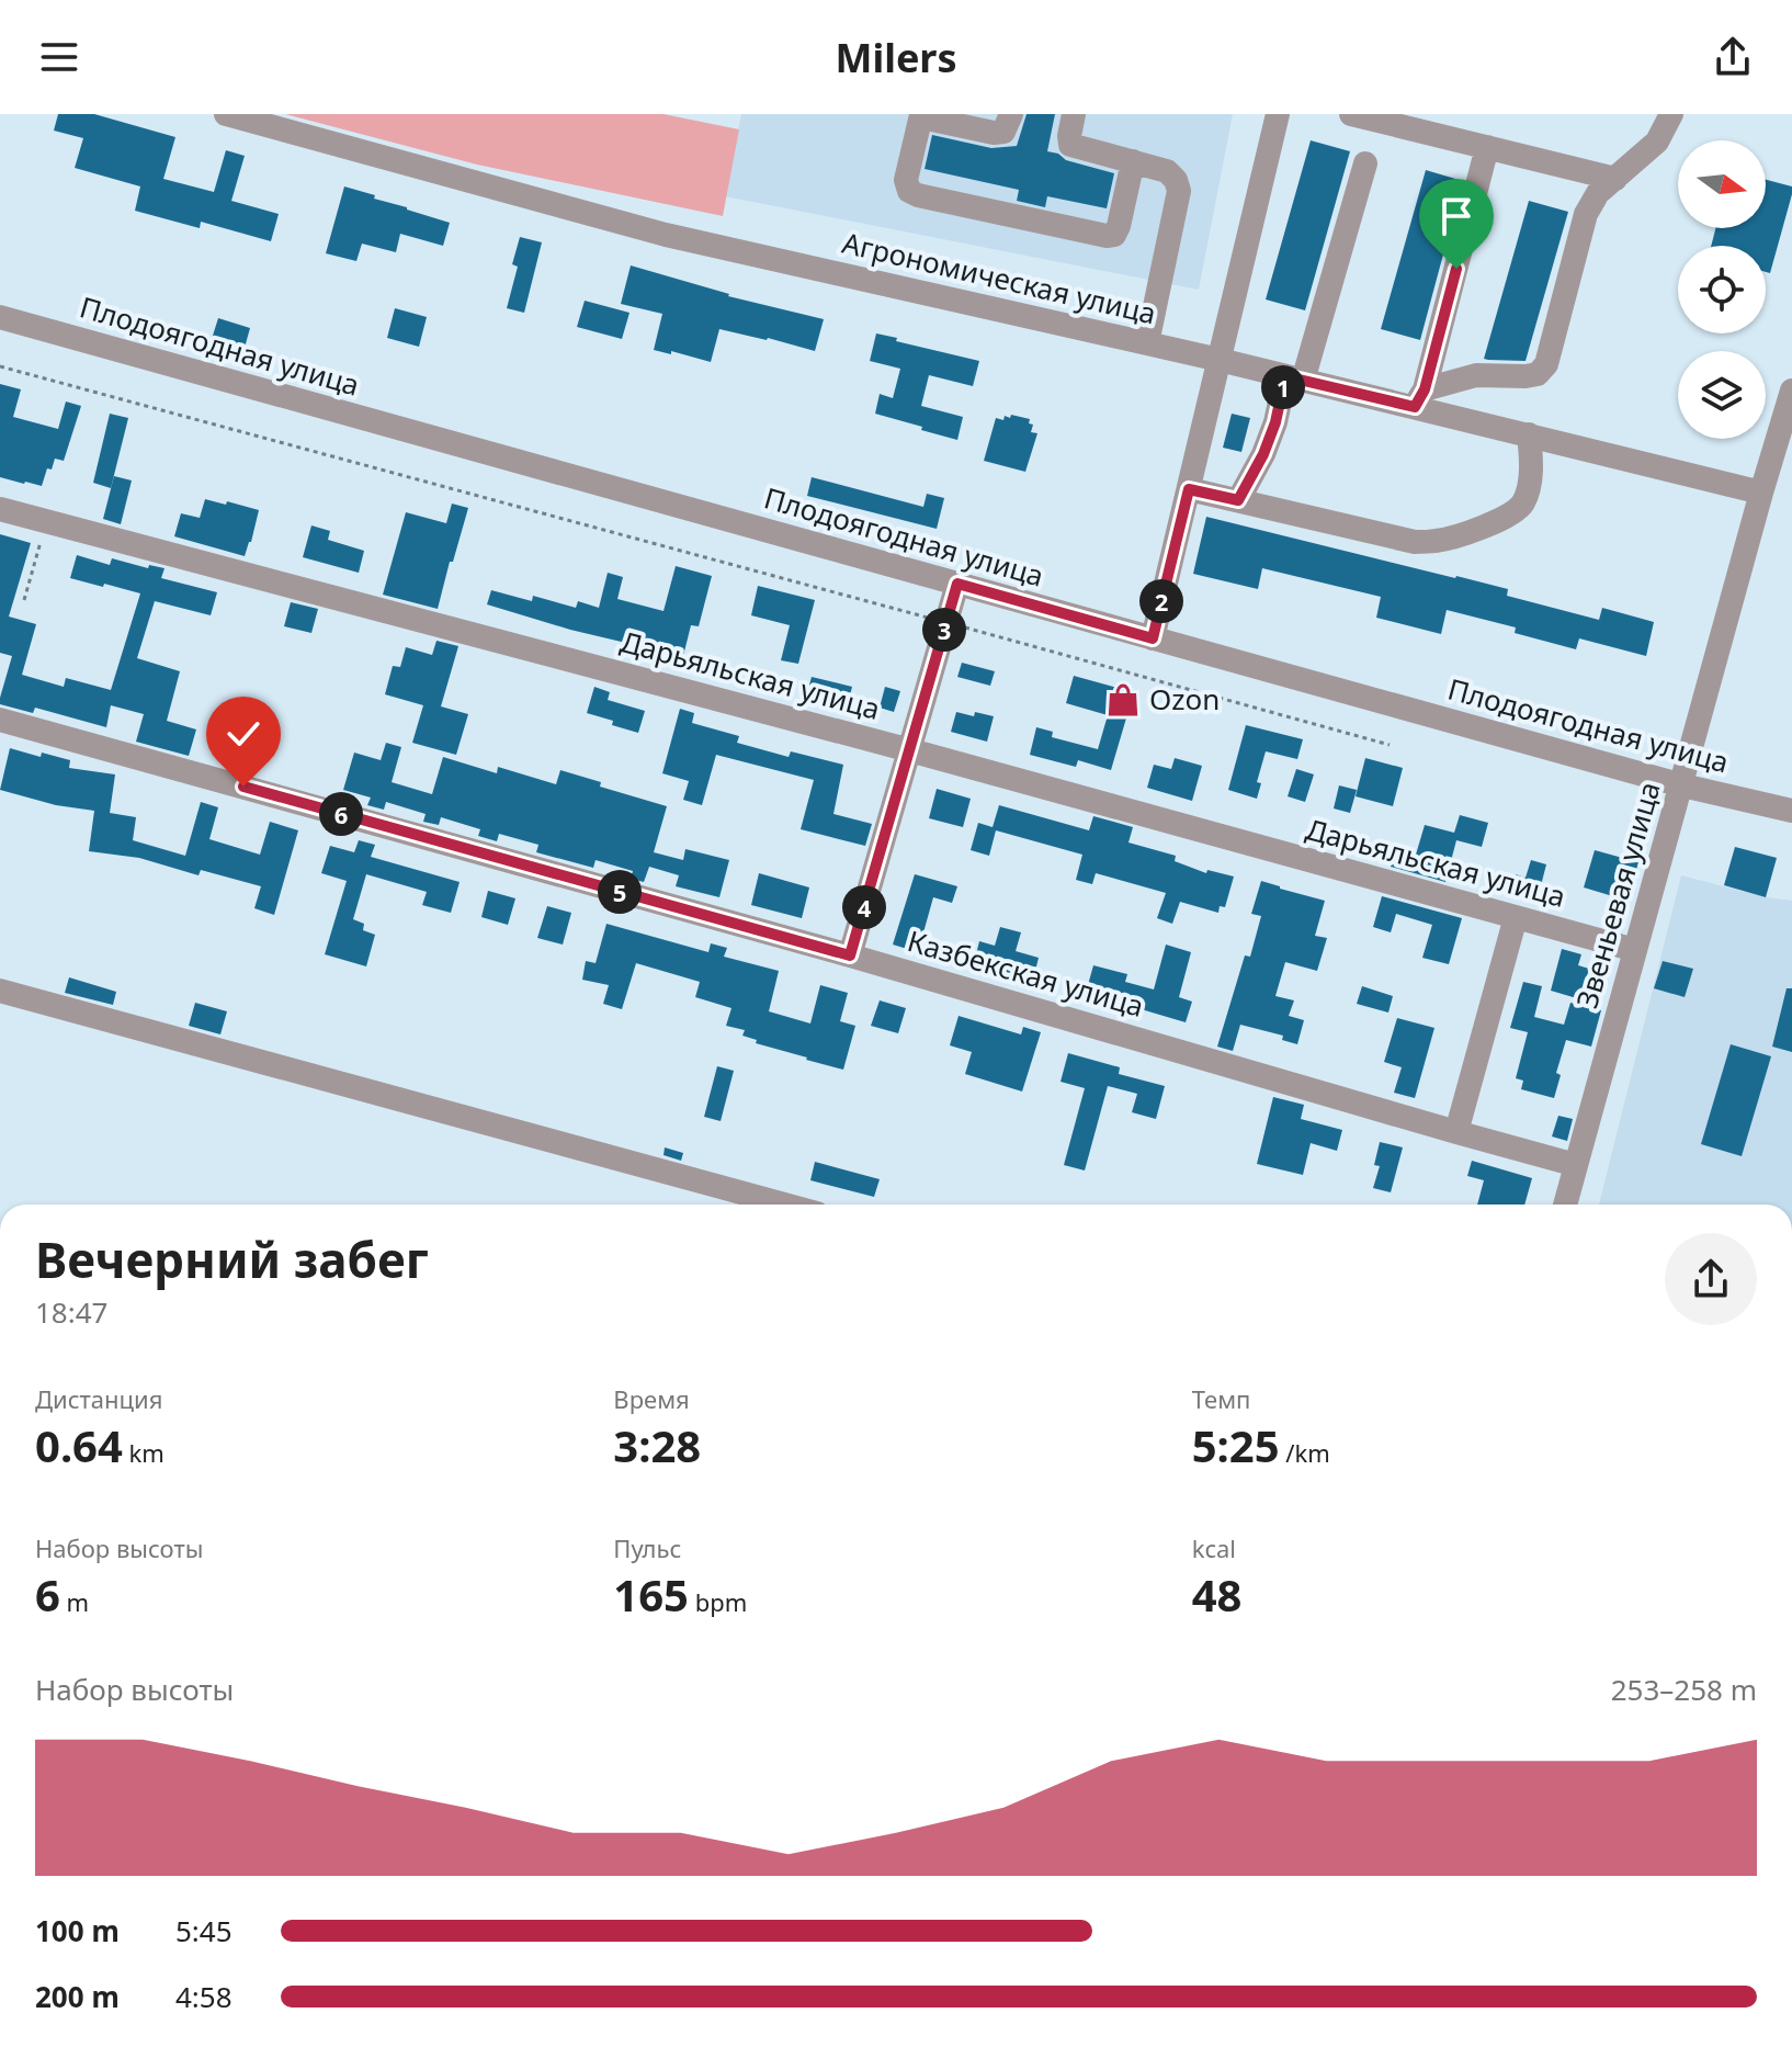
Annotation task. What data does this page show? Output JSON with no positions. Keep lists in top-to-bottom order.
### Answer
{
  "streets": {
    "street": [
      "Агрономическая улица",
      "Плодоягодная улица",
      "Дарьяльская улица",
      "Звеньевая улица",
      "Казбекская улица"
    ]
  },
  "crossings": [
    ["Агрономическая улица", "Звеньевая улица"],
    ["Плодоягодная улица", "Звеньевая улица"],
    ["Дарьяльская улица", "Звеньевая улица"],
    ["Звеньевая улица", "Казбекская улица"]
  ],
  "places": {
    "shop": ["Ozon"]
  },
  "north": "right",
  "page": {
    "header": "Milers",
    "pins": [
      "1",
      "2",
      "3",
      "6",
      "5",
      "4"
    ],
    "heading": ["Вечерний забег", "18:47"],
    "stats": [
      ["Дистанция", "0.64 km"],
      ["Время", "3:28"],
      ["Темп", "5:25 /km"],
      ["Набор высоты", "6 m"],
      ["Пульс", "165 bpm"],
      ["kcal", "48"]
    ],
    "chart": ["Набор высоты", "253–258 m"],
    "list": [
      {
        "name": "100 m",
        "note": "5:45"
      },
      {
        "name": "200 m",
        "note": "4:58"
      }
    ]
  }
}
